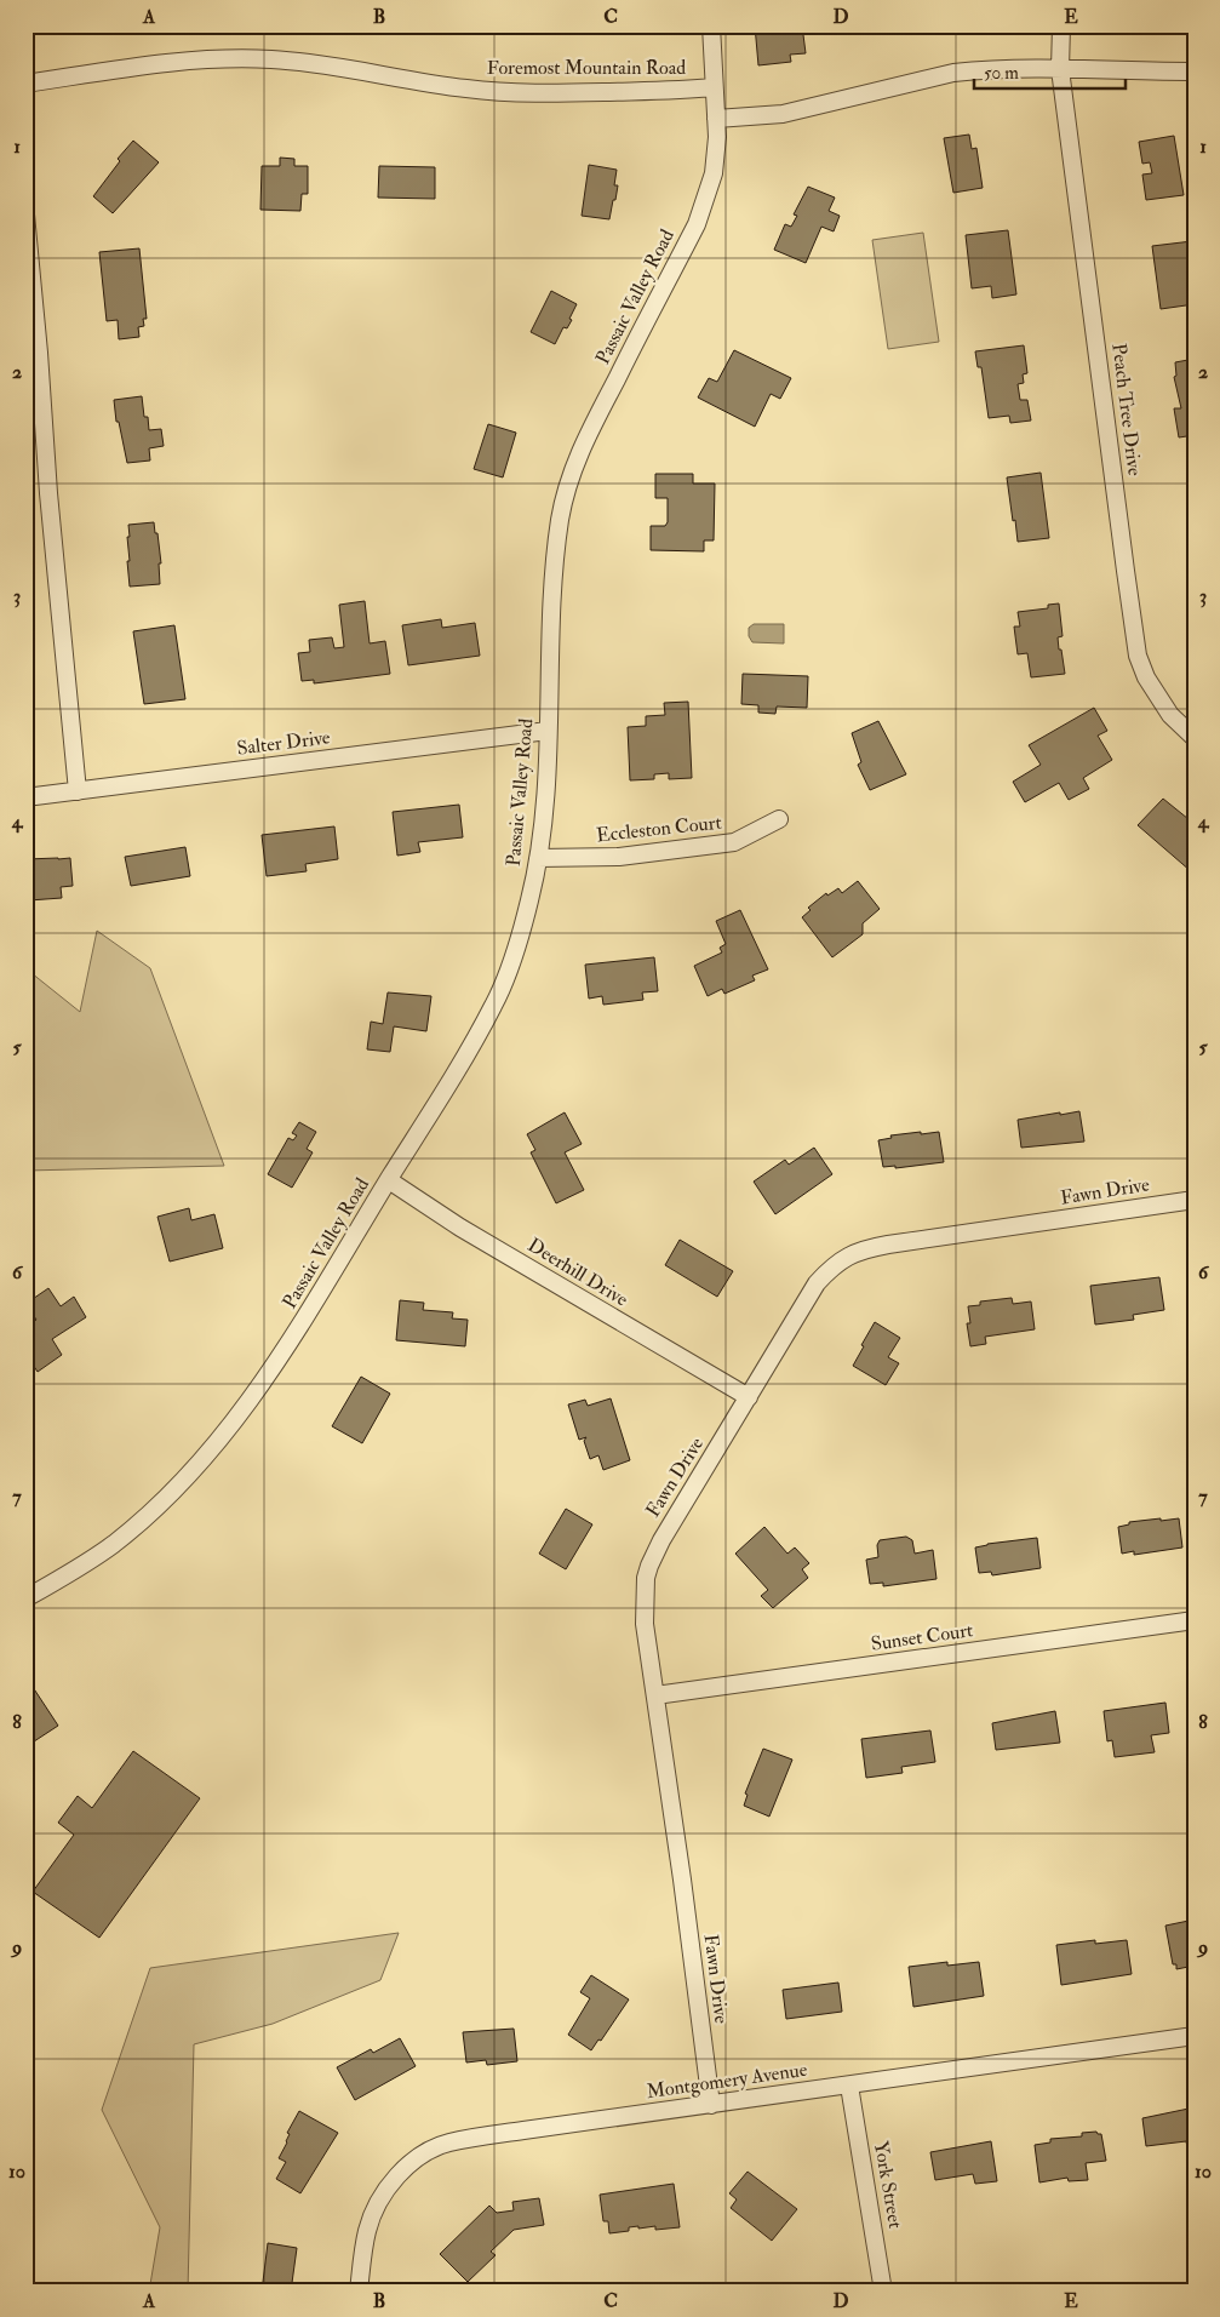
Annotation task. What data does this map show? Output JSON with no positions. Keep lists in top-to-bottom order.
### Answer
{
  "streets": {
    "street": [
      "Foremost Mountain Road",
      "Passaic Valley Road",
      "Peach Tree Drive",
      "Salter Drive",
      "Eccleston Court",
      "Fawn Drive",
      "Deerhill Drive",
      "Sunset Court",
      "Montgomery Avenue",
      "York Street"
    ]
  },
  "crossings": [
    ["Foremost Mountain Road", "Passaic Valley Road"],
    ["Passaic Valley Road", "Salter Drive"],
    ["Passaic Valley Road", "Eccleston Court"],
    ["Passaic Valley Road", "Deerhill Drive"],
    ["Fawn Drive", "Deerhill Drive"],
    ["Fawn Drive", "Sunset Court"],
    ["Fawn Drive", "Montgomery Avenue"],
    ["Montgomery Avenue", "York Street"]
  ],
  "scale_bar": "50 m",
  "grid": {
    "columns": [
      "A",
      "B",
      "C",
      "D",
      "E"
    ],
    "rows": [
      "1",
      "2",
      "3",
      "4",
      "5",
      "6",
      "7",
      "8",
      "9",
      "10"
    ]
  }
}
